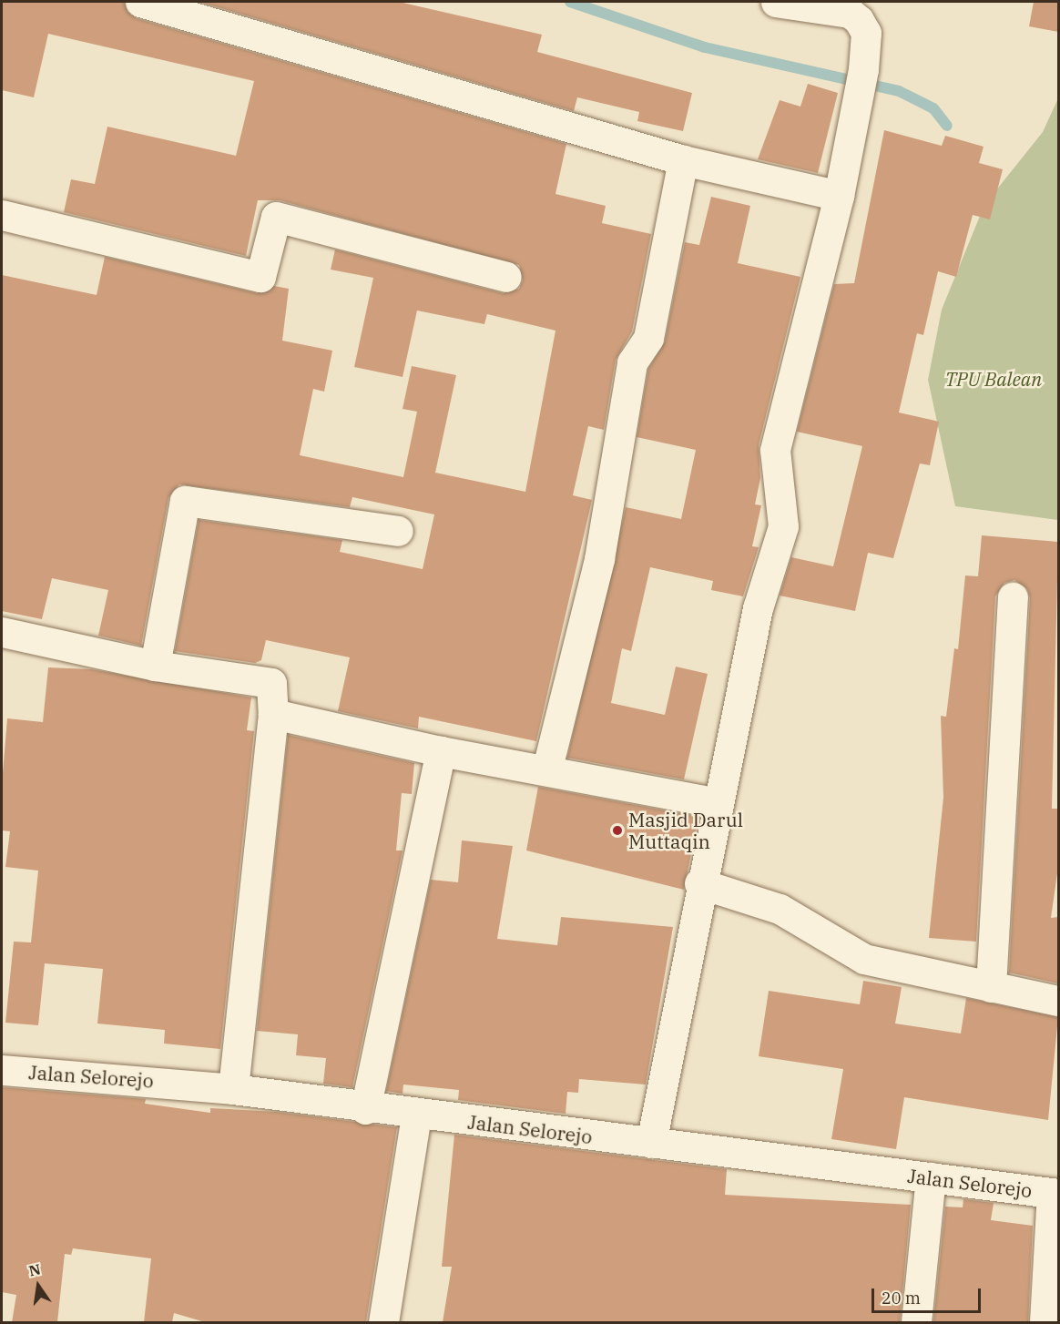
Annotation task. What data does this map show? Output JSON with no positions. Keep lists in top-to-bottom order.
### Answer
{
  "streets": {
    "street": ["Jalan Selorejo"]
  },
  "parks": ["TPU Balean"],
  "places": ["Masjid Darul Muttaqin"],
  "scale_bar": "20 m",
  "north": "top"
}
